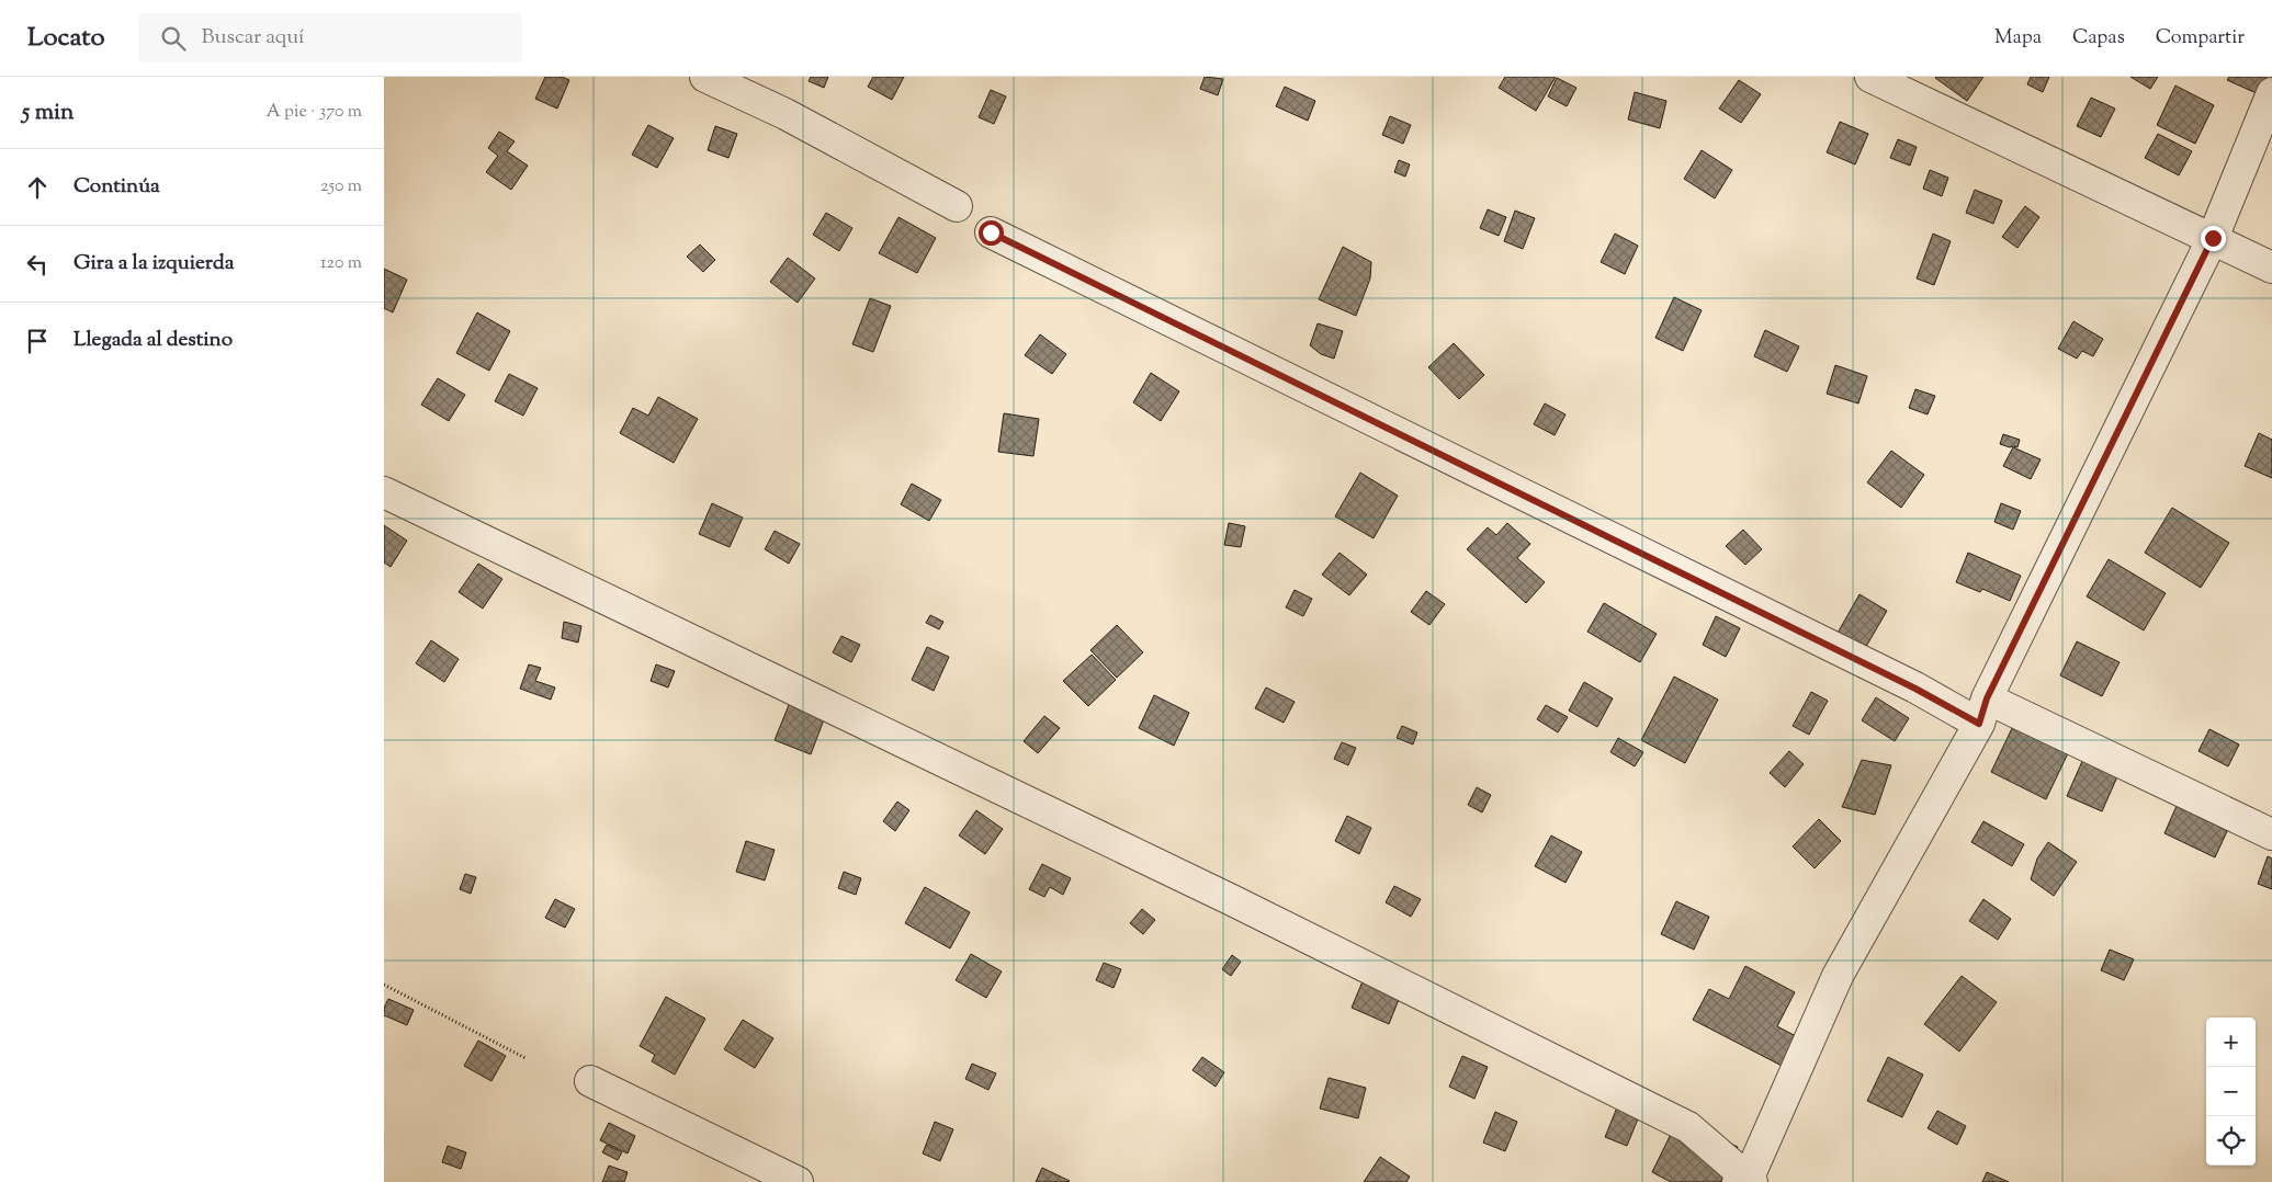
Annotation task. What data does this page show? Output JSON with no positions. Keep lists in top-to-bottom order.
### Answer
{
  "page": {
    "header": "Locato",
    "search": "Buscar aquí",
    "nav": ["Mapa", "Capas", "Compartir"],
    "heading": ["5 min", "A pie · 370 m"],
    "list": [
      ["Continúa", "250 m"],
      ["Gira a la izquierda", "120 m"],
      "Llegada al destino"
    ],
    "map_buttons": ["+", "−"]
  }
}
